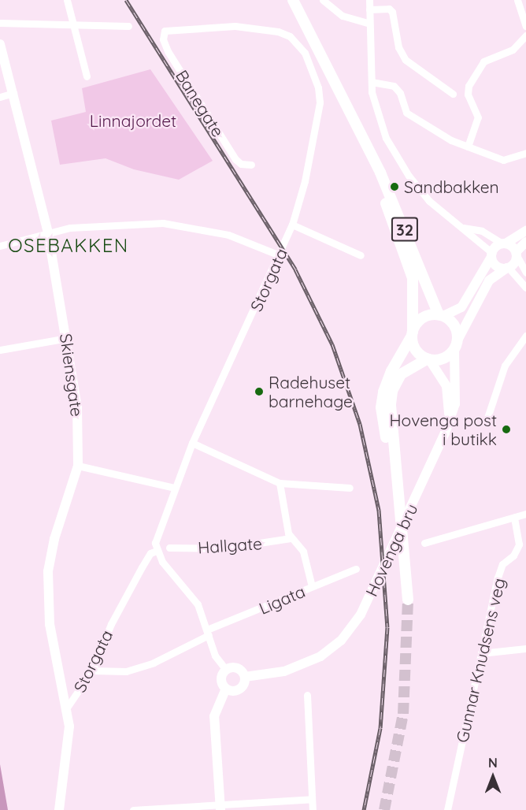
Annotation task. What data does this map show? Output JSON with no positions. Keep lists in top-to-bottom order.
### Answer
{
  "streets": {
    "main road": ["32"],
    "street": [
      "Banegate",
      "Storgata",
      "Skiensgate",
      "Hallgate",
      "Hovenga bru",
      "Ligata",
      "Gunnar Knudsens veg"
    ]
  },
  "crossings": [
    ["Banegate", "Storgata"],
    ["32", "Hovenga bru"],
    ["Storgata", "Skiensgate"],
    ["Storgata", "Ligata"]
  ],
  "districts": ["OSEBAKKEN"],
  "parks": ["Linnajordet"],
  "places": ["Sandbakken", "Radehuset barnehage", "Hovenga post i butikk"],
  "north": "top"
}
